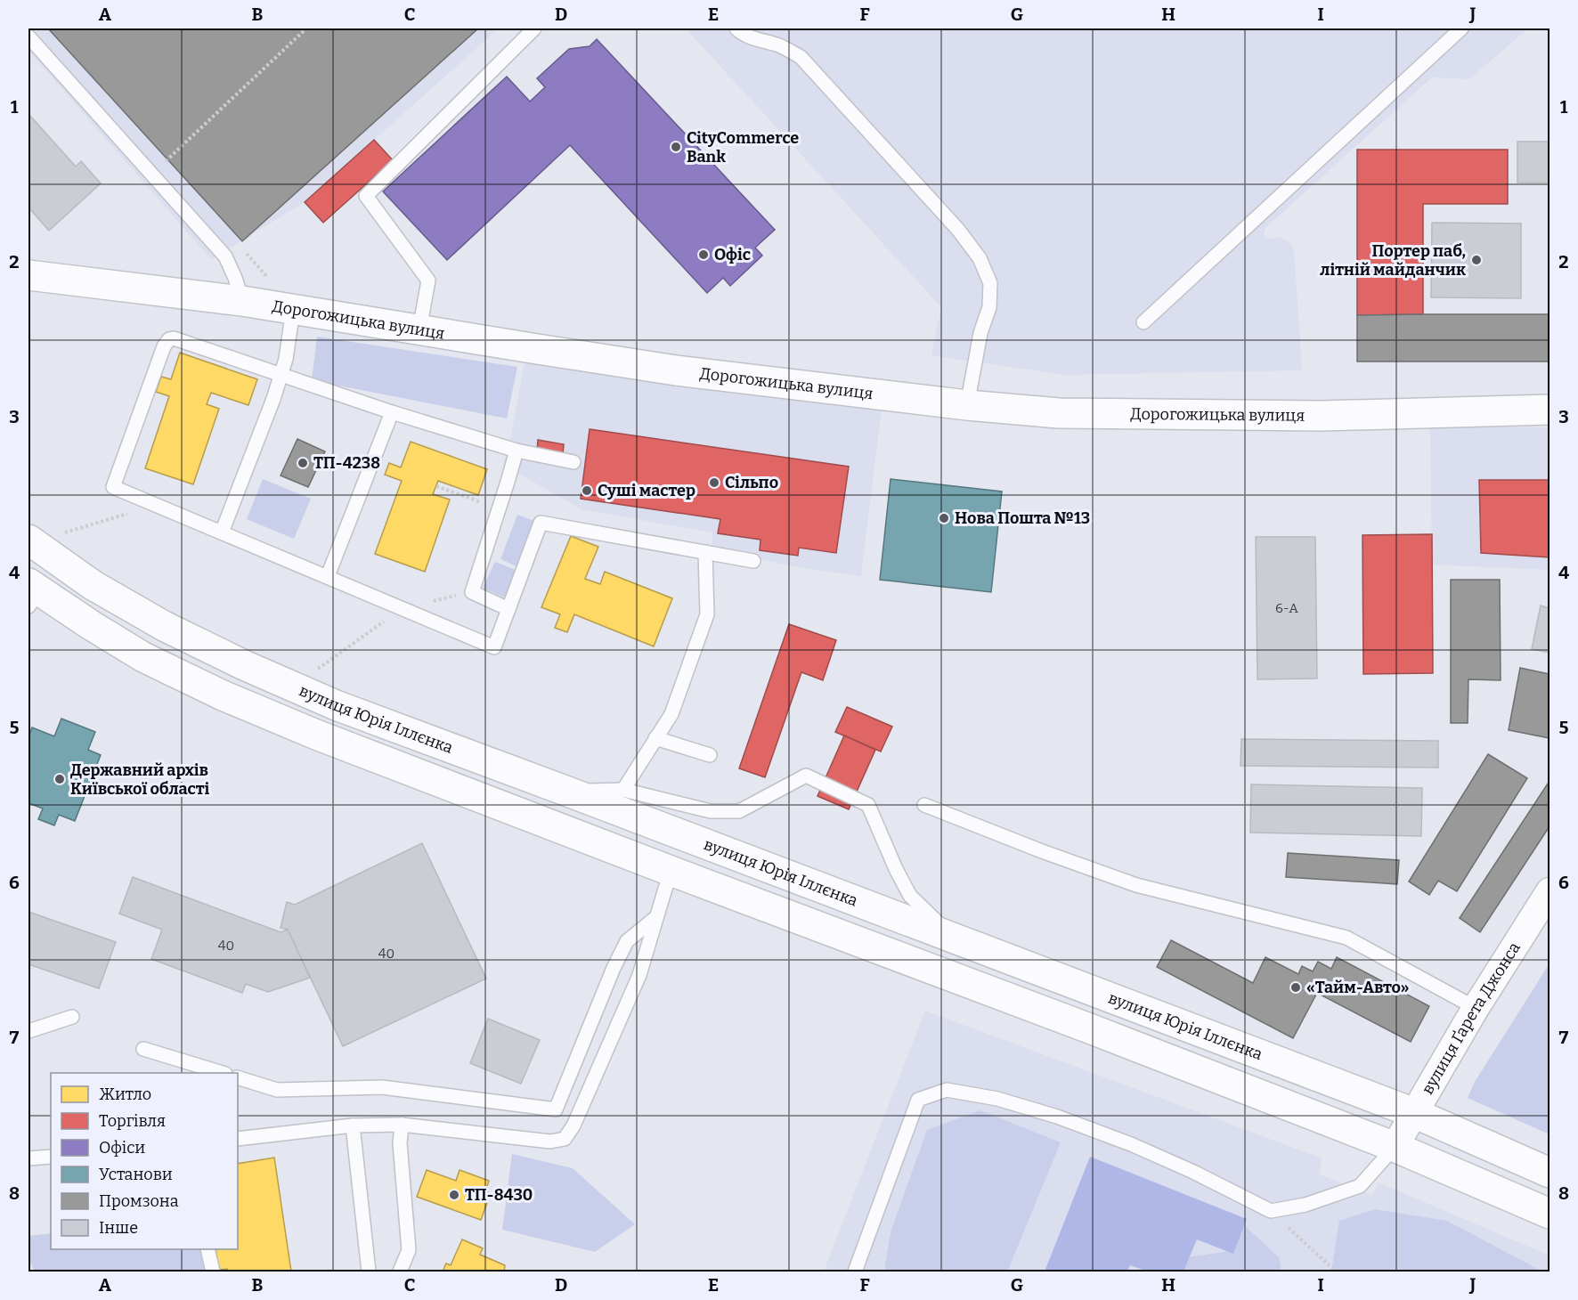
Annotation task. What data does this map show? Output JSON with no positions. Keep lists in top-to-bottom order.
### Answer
{
  "streets": {
    "main road": ["Дорогожицька вулиця", "вулиця Юрія Іллєнка"],
    "street": ["вулиця Ґарета Джонса"]
  },
  "crossings": [
    ["вулиця Юрія Іллєнка", "вулиця Ґарета Джонса"]
  ],
  "places": [
    "CityCommerce Bank",
    "Офіс",
    "Портер паб, літній майданчик",
    "ТП-4238",
    "Сільпо",
    "Суші мастер",
    "Нова Пошта №13",
    "Державний архів Київської області",
    "«Тайм-Авто»",
    "ТП-8430"
  ],
  "house_numbers": ["6-А", "40", "40"],
  "legend": [
    "Житло",
    "Торгівля",
    "Офіси",
    "Установи",
    "Промзона",
    "Інше"
  ],
  "grid": {
    "columns": [
      "A",
      "B",
      "C",
      "D",
      "E",
      "F",
      "G",
      "H",
      "I",
      "J"
    ],
    "rows": [
      "1",
      "2",
      "3",
      "4",
      "5",
      "6",
      "7",
      "8"
    ]
  }
}
